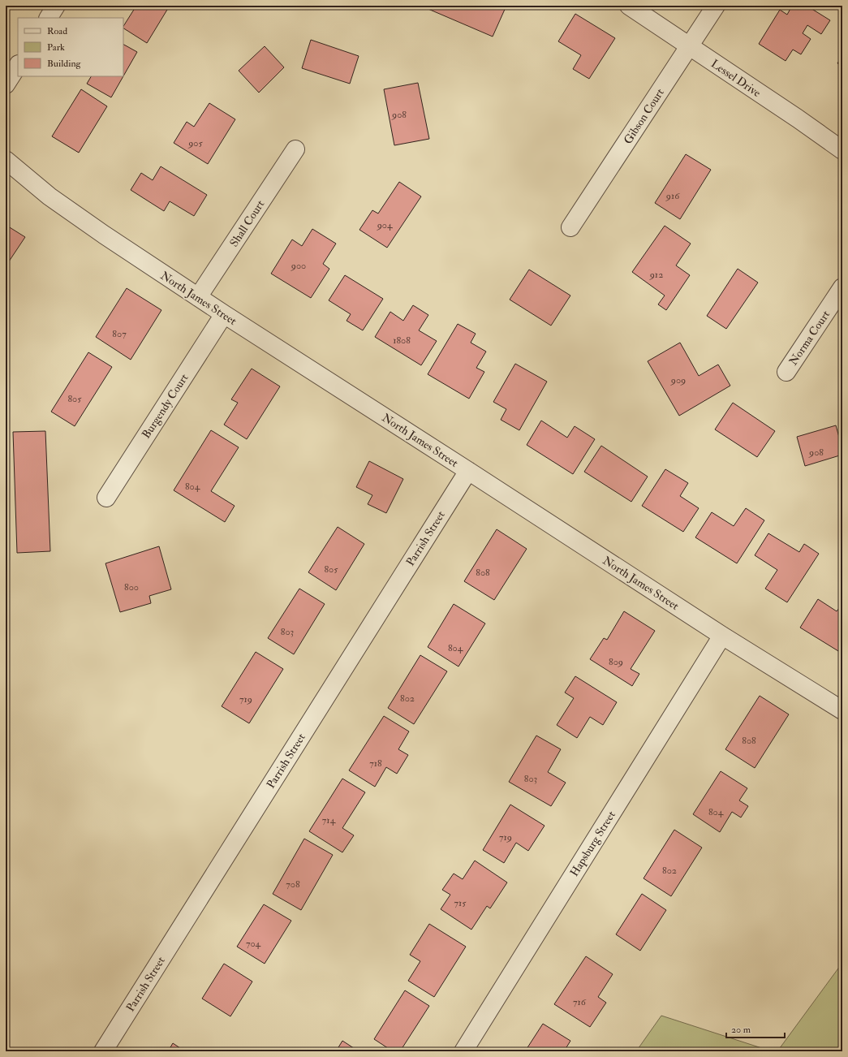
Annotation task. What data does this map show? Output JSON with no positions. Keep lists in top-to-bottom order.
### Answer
{
  "streets": {
    "street": [
      "Lessel Drive",
      "Gibson Court",
      "Shall Court",
      "North James Street",
      "Norma Court",
      "Burgendy Court",
      "Parrish Street",
      "Hapsburg Street"
    ]
  },
  "crossings": [
    ["Lessel Drive", "Gibson Court"],
    ["Shall Court", "North James Street"],
    ["North James Street", "Burgendy Court"],
    ["North James Street", "Parrish Street"],
    ["North James Street", "Hapsburg Street"]
  ],
  "house_numbers": [
    "908",
    "905",
    "916",
    "904",
    "900",
    "912",
    "807",
    "1808",
    "909",
    "805",
    "908",
    "804",
    "805",
    "808",
    "800",
    "803",
    "804",
    "809",
    "802",
    "719",
    "808",
    "718",
    "803",
    "804",
    "714",
    "719",
    "802",
    "708",
    "715",
    "704",
    "716"
  ],
  "legend": ["Road", "Park", "Building"],
  "scale_bar": "20 m"
}
